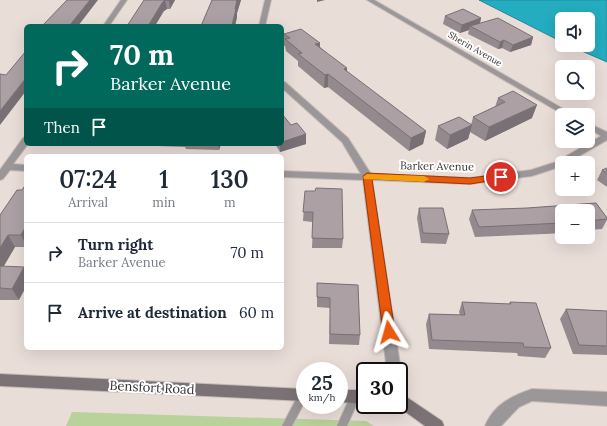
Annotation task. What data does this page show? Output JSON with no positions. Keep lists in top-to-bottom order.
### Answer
{
  "streets": {
    "street": ["Sherin Avenue", "Barker Avenue", "Bensfort Road"]
  },
  "page": {
    "map_buttons": ["+", "−"],
    "turn": ["70 m", "Barker Avenue"],
    "then": "Then",
    "eta": [
      "07:24",
      "Arrival",
      "1",
      "min",
      "130",
      "m"
    ],
    "list": [
      {
        "name": "Turn right",
        "note": "Barker Avenue",
        "value": "70 m"
      },
      {
        "name": "Arrive at destination",
        "value": "60 m"
      }
    ],
    "speed": "25 km/h",
    "limit": "30"
  }
}
